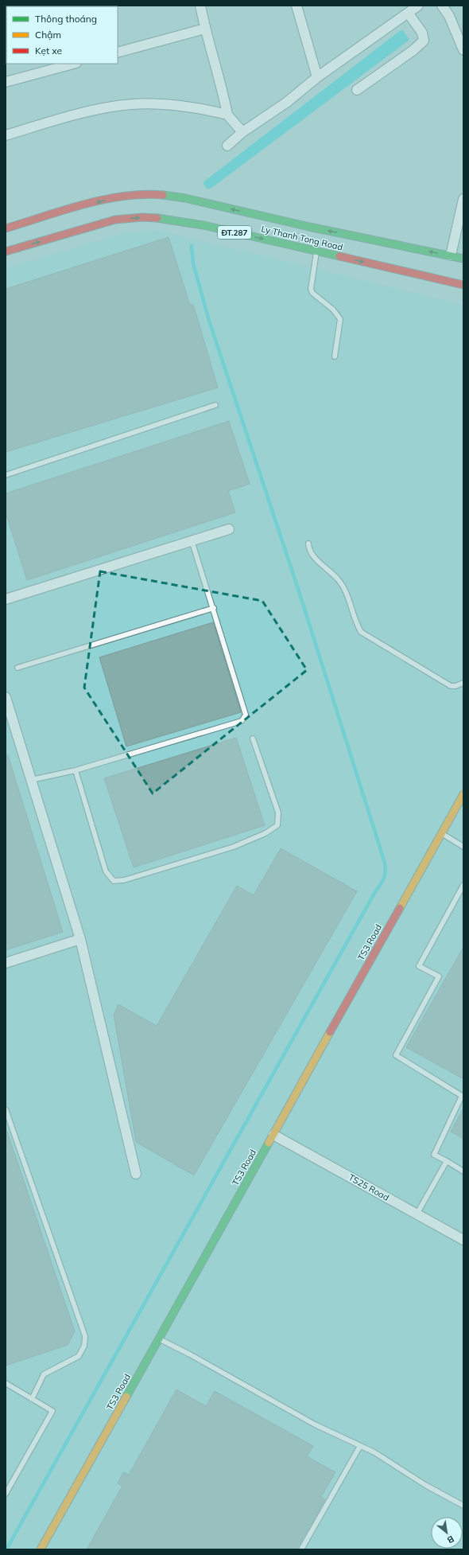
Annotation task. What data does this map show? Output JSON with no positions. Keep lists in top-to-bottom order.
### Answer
{
  "streets": {
    "main road": ["ĐT.287", "Ly Thanh Tong Road", "TS3 Road"],
    "street": ["TS25 Road"]
  },
  "crossings": [
    ["TS3 Road", "TS25 Road"]
  ],
  "legend": ["Thông thoáng", "Chậm", "Kẹt xe"],
  "north": "bottom right"
}
